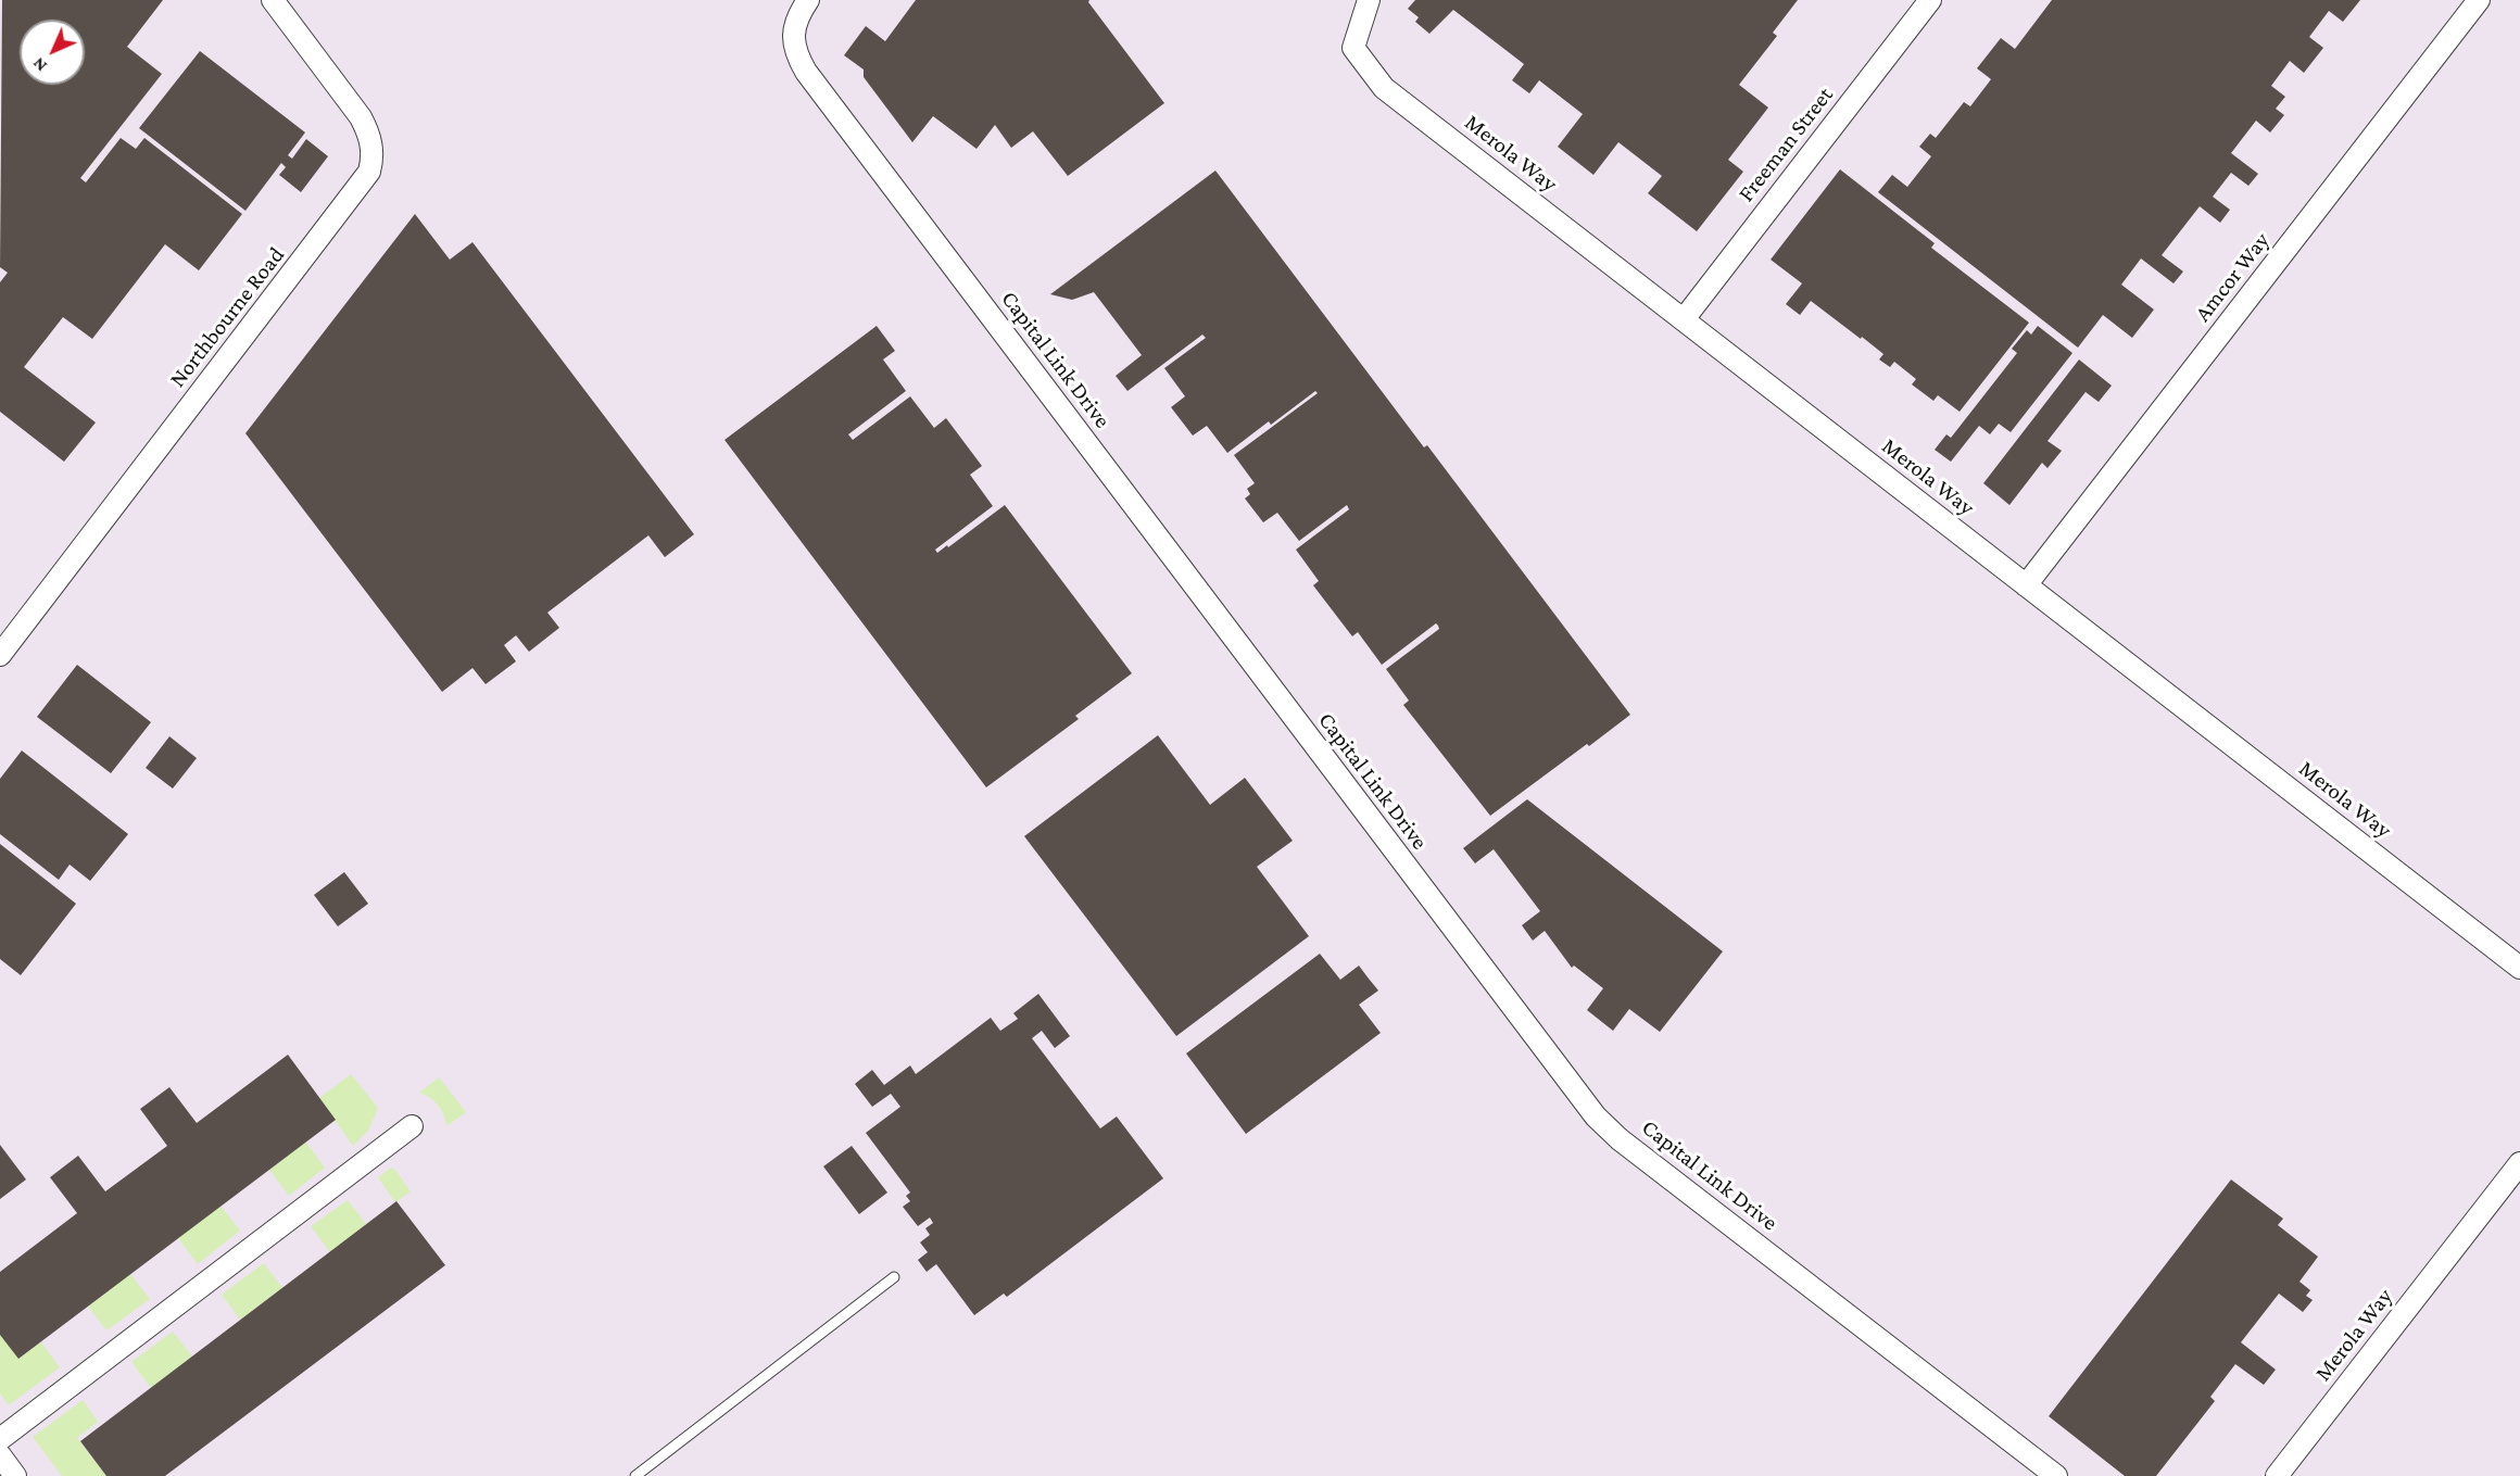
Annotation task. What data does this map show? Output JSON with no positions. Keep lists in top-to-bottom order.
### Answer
{
  "streets": {
    "street": [
      "Freeman Street",
      "Merola Way",
      "Amcor Way",
      "Northbourne Road",
      "Capital Link Drive"
    ]
  },
  "crossings": [
    ["Freeman Street", "Merola Way"],
    ["Merola Way", "Amcor Way"]
  ],
  "north": "bottom left"
}
